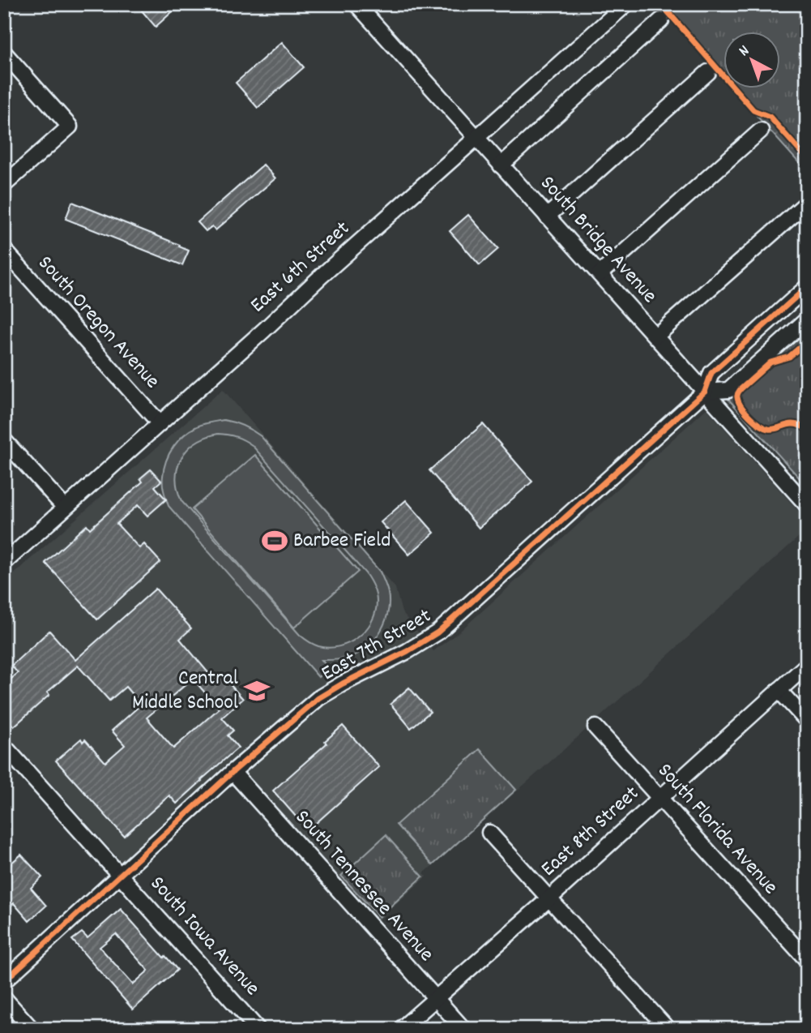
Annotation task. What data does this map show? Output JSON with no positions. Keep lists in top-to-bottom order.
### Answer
{
  "streets": {
    "street": [
      "South Bridge Avenue",
      "East 6th Street",
      "South Oregon Avenue",
      "East 7th Street",
      "South Florida Avenue",
      "East 8th Street",
      "South Tennessee Avenue",
      "South Iowa Avenue"
    ]
  },
  "crossings": [
    ["South Bridge Avenue", "East 6th Street"],
    ["South Bridge Avenue", "East 7th Street"],
    ["East 6th Street", "South Oregon Avenue"],
    ["East 7th Street", "South Tennessee Avenue"],
    ["East 7th Street", "South Iowa Avenue"],
    ["South Florida Avenue", "East 8th Street"],
    ["East 8th Street", "South Tennessee Avenue"]
  ],
  "places": {
    "sports": ["Barbee Field"],
    "school or university": ["Central Middle School"]
  },
  "north": "top left"
}
